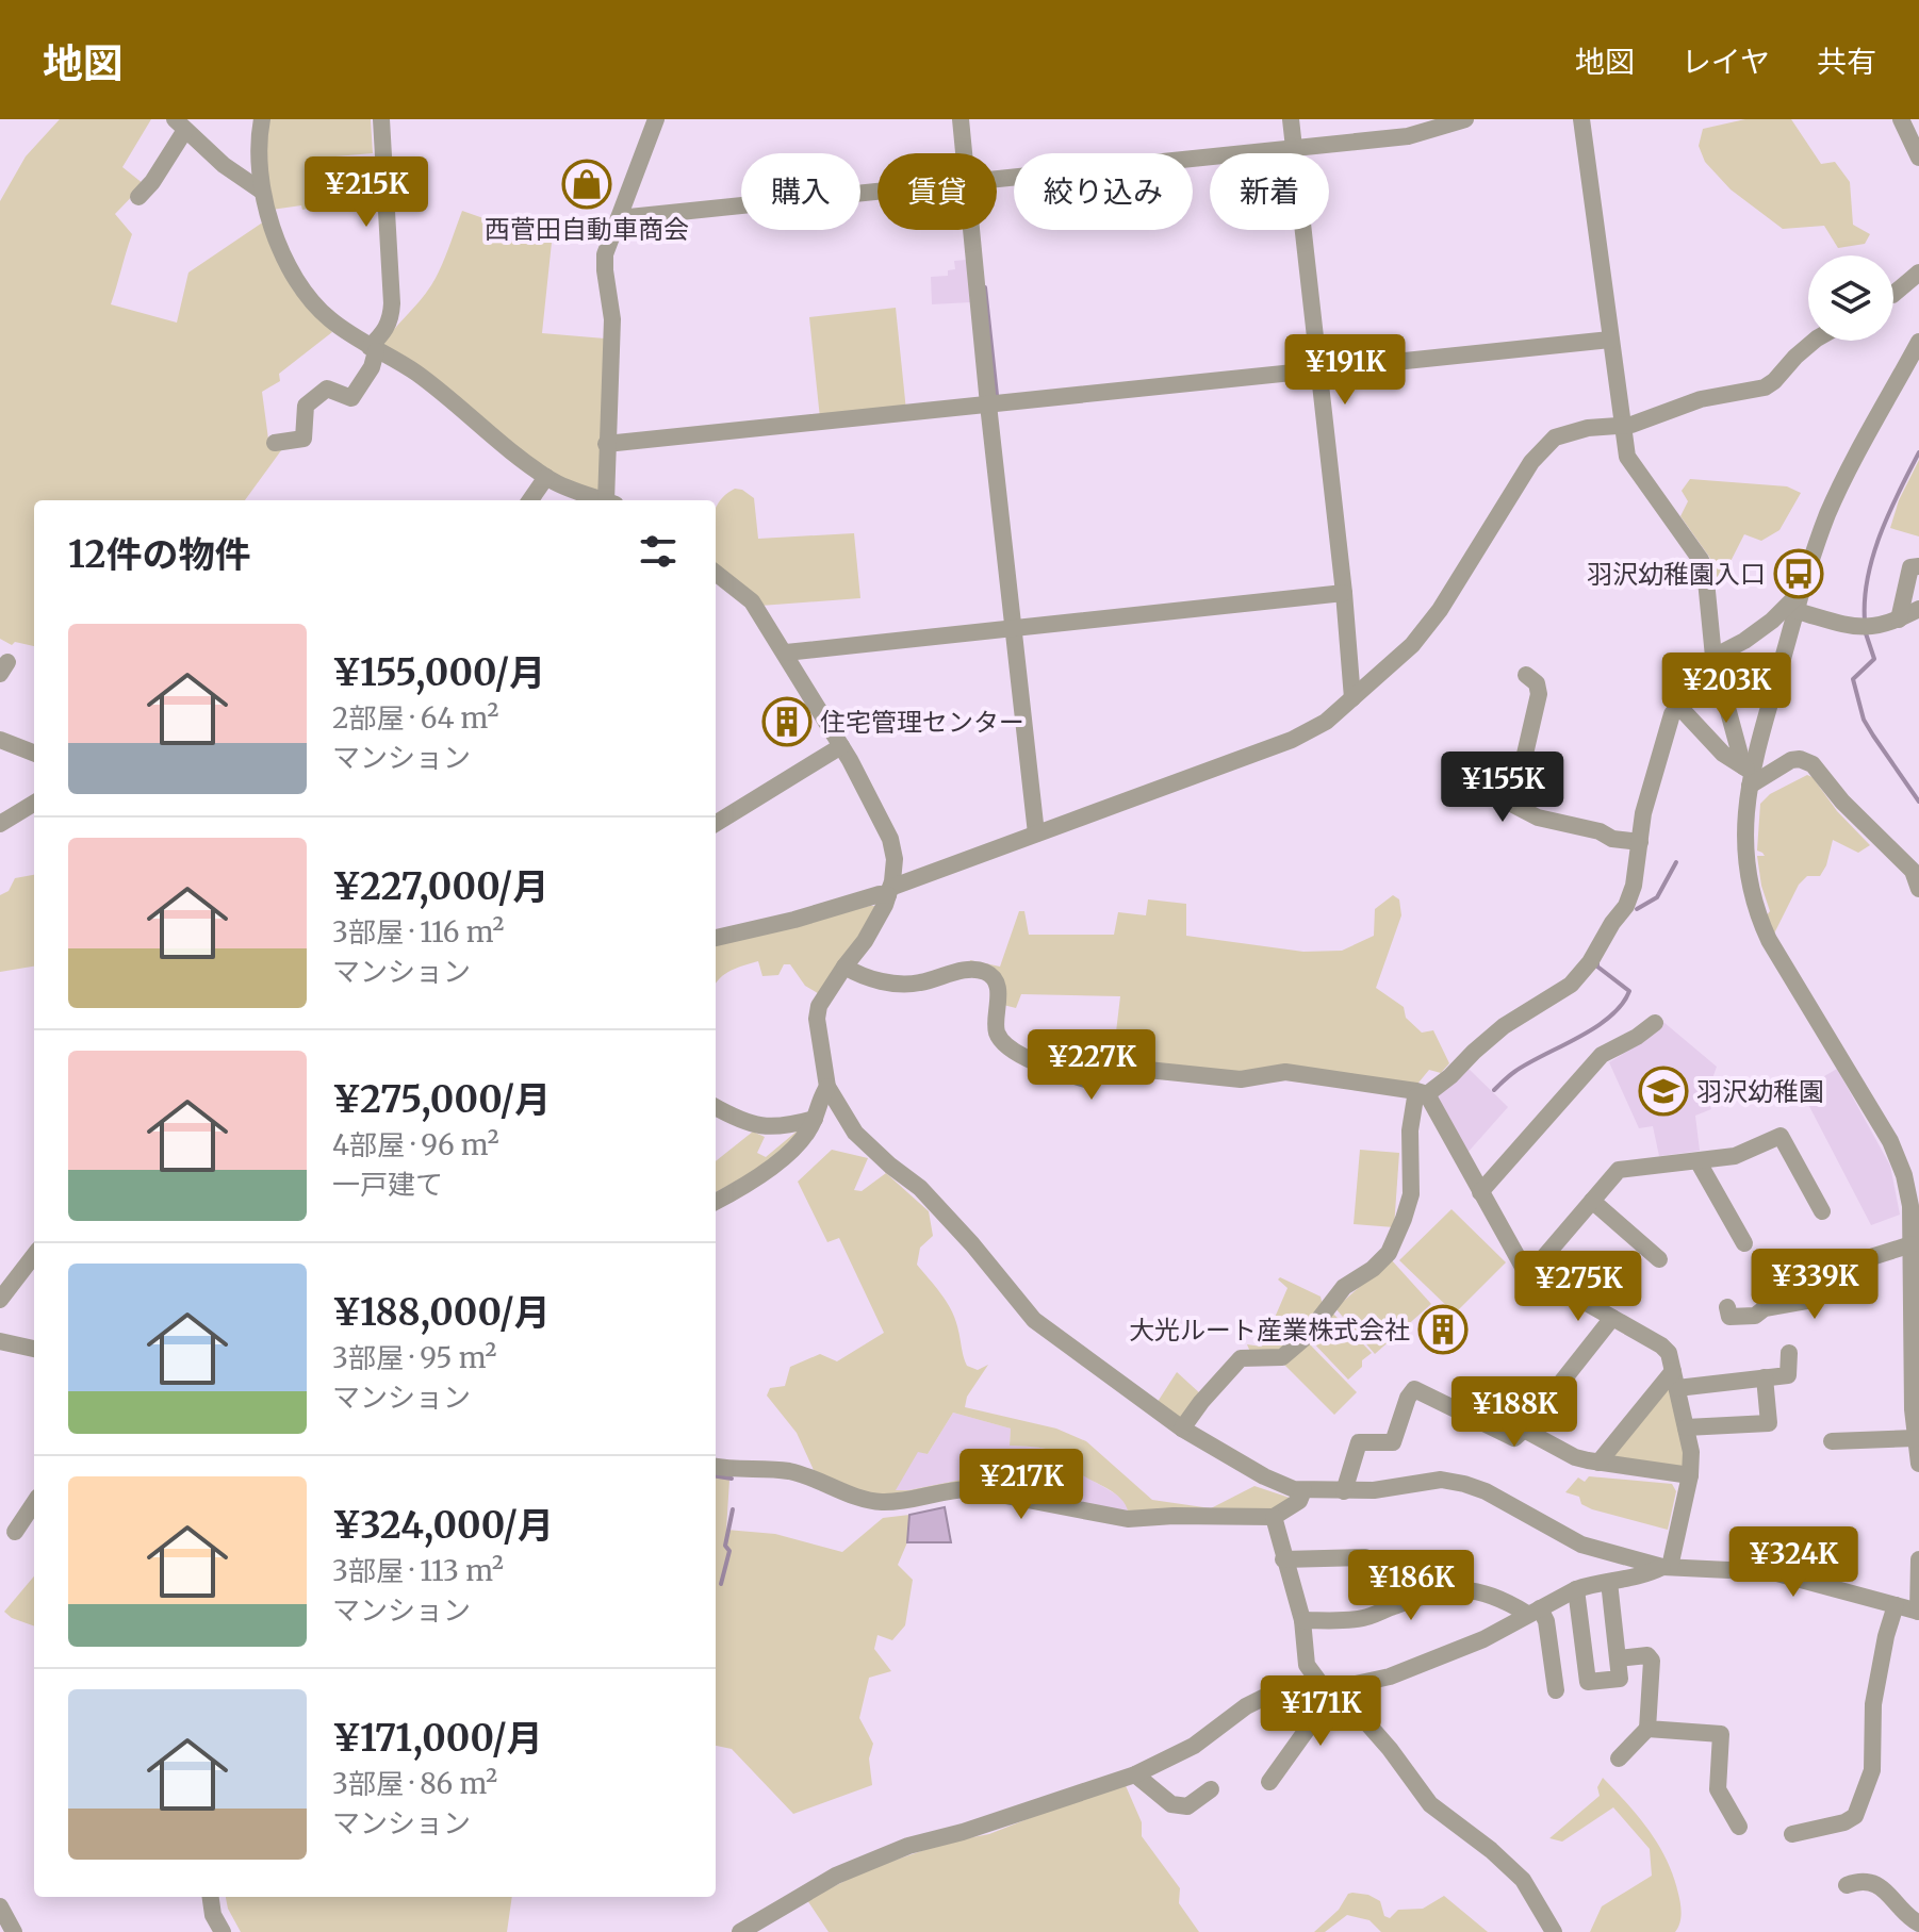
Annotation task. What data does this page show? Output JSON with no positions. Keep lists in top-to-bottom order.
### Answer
{
  "places": {
    "shop": ["西菅田自動車商会"],
    "bus stop": ["羽沢幼稚園入口"],
    "building": ["住宅管理センター", "大光ルート産業株式会社"],
    "school or university": ["羽沢幼稚園"]
  },
  "page": {
    "header": "地図",
    "nav": ["地図", "レイヤ", "共有"],
    "chip": [
      "購入",
      "賃貸",
      "絞り込み",
      "新着"
    ],
    "price": [
      "¥215K",
      "¥191K",
      "¥203K",
      "¥155K",
      "¥227K",
      "¥339K",
      "¥275K",
      "¥188K",
      "¥217K",
      "¥324K",
      "¥186K",
      "¥171K"
    ],
    "heading": "12件の物件",
    "list": [
      {
        "name": "¥155,000/月",
        "note": "2部屋 · 64 m² · マンション"
      },
      {
        "name": "¥227,000/月",
        "note": "3部屋 · 116 m² · マンション"
      },
      {
        "name": "¥275,000/月",
        "note": "4部屋 · 96 m² · 一戸建て"
      },
      {
        "name": "¥188,000/月",
        "note": "3部屋 · 95 m² · マンション"
      },
      {
        "name": "¥324,000/月",
        "note": "3部屋 · 113 m² · マンション"
      },
      {
        "name": "¥171,000/月",
        "note": "3部屋 · 86 m² · マンション"
      }
    ]
  }
}
